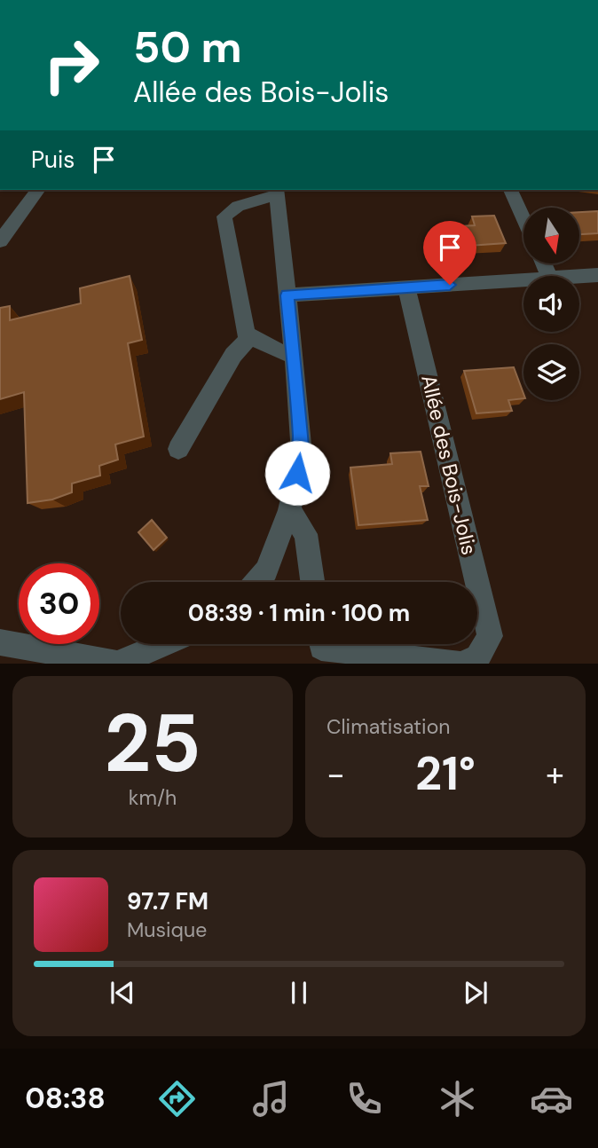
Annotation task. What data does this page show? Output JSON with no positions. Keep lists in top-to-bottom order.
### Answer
{
  "streets": {
    "street": ["Allée des Bois-Jolis"]
  },
  "north": "bottom",
  "page": {
    "turn": ["50 m", "Allée des Bois-Jolis"],
    "then": "Puis",
    "limit": "30",
    "trip": "08:39 · 1 min · 100 m",
    "tile": [
      ["25", "km/h"],
      "Climatisation"
    ],
    "heat": ["−", "21°", "+"],
    "song": ["97.7 FM", "Musique"],
    "tabs": "08:38"
  }
}
